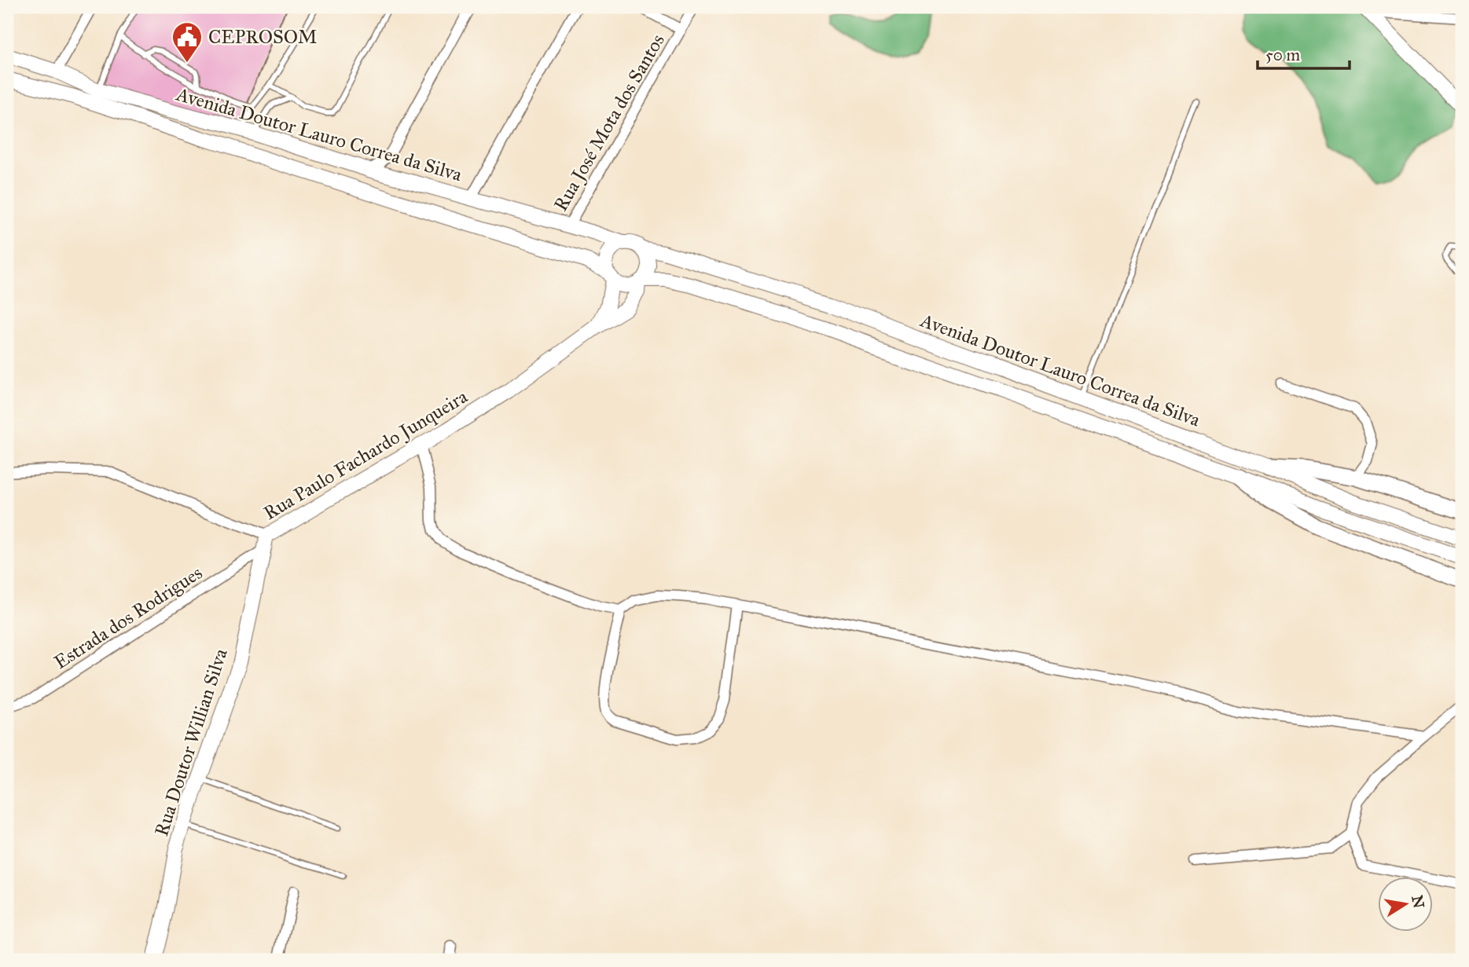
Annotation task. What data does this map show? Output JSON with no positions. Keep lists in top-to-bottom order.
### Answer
{
  "streets": {
    "main road": ["Avenida Doutor Lauro Correa da Silva", "Rua Paulo Fachardo Junqueira", "Rua Doutor Willian Silva"],
    "street": ["Rua José Mota dos Santos", "Estrada dos Rodrigues"]
  },
  "crossings": [
    ["Rua José Mota dos Santos", "Avenida Doutor Lauro Correa da Silva"],
    ["Avenida Doutor Lauro Correa da Silva", "Rua Paulo Fachardo Junqueira"],
    ["Rua Paulo Fachardo Junqueira", "Estrada dos Rodrigues"],
    ["Rua Paulo Fachardo Junqueira", "Rua Doutor Willian Silva"],
    ["Estrada dos Rodrigues", "Rua Doutor Willian Silva"]
  ],
  "places": {
    "public building": ["CEPROSOM"]
  },
  "scale_bar": "50 m",
  "north": "right"
}
